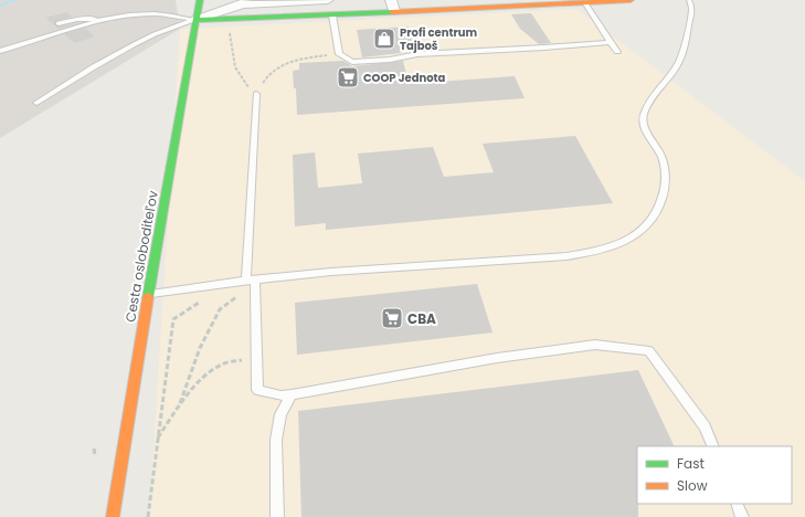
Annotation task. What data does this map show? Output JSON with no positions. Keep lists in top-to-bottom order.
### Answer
{
  "streets": {
    "main road": ["Cesta osloboditeľov"]
  },
  "places": {
    "shop": ["Profi centrum Tajboš"],
    "supermarket": ["COOP Jednota", "CBA"]
  },
  "legend": ["Fast", "Slow"]
}
